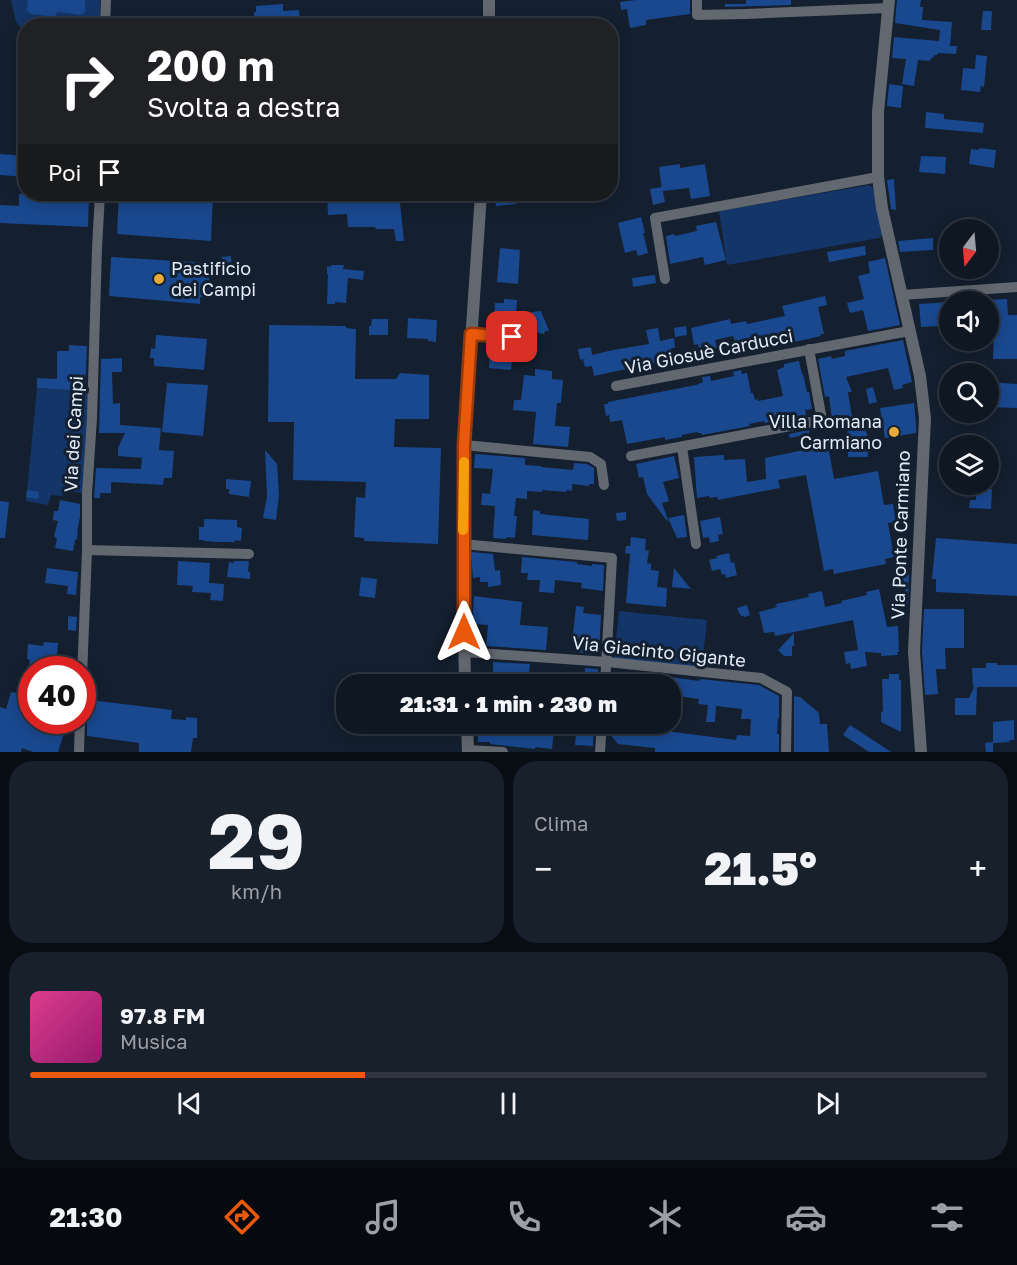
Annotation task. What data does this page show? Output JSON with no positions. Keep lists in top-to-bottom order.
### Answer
{
  "streets": {
    "street": [
      "Via Giosuè Carducci",
      "Via dei Campi",
      "Via Ponte Carmiano",
      "Via Giacinto Gigante"
    ]
  },
  "crossings": [
    ["Via Giosuè Carducci", "Via Ponte Carmiano"]
  ],
  "places": ["Pastificio dei Campi", "Villa Romana Carmiano"],
  "north": "bottom",
  "page": {
    "turn": ["200 m", "Svolta a destra"],
    "then": "Poi",
    "limit": "40",
    "trip": "21:31 · 1 min · 230 m",
    "tile": [
      ["29", "km/h"],
      "Clima"
    ],
    "heat": ["−", "21.5°", "+"],
    "song": ["97.8 FM", "Musica"],
    "tabs": "21:30"
  }
}
